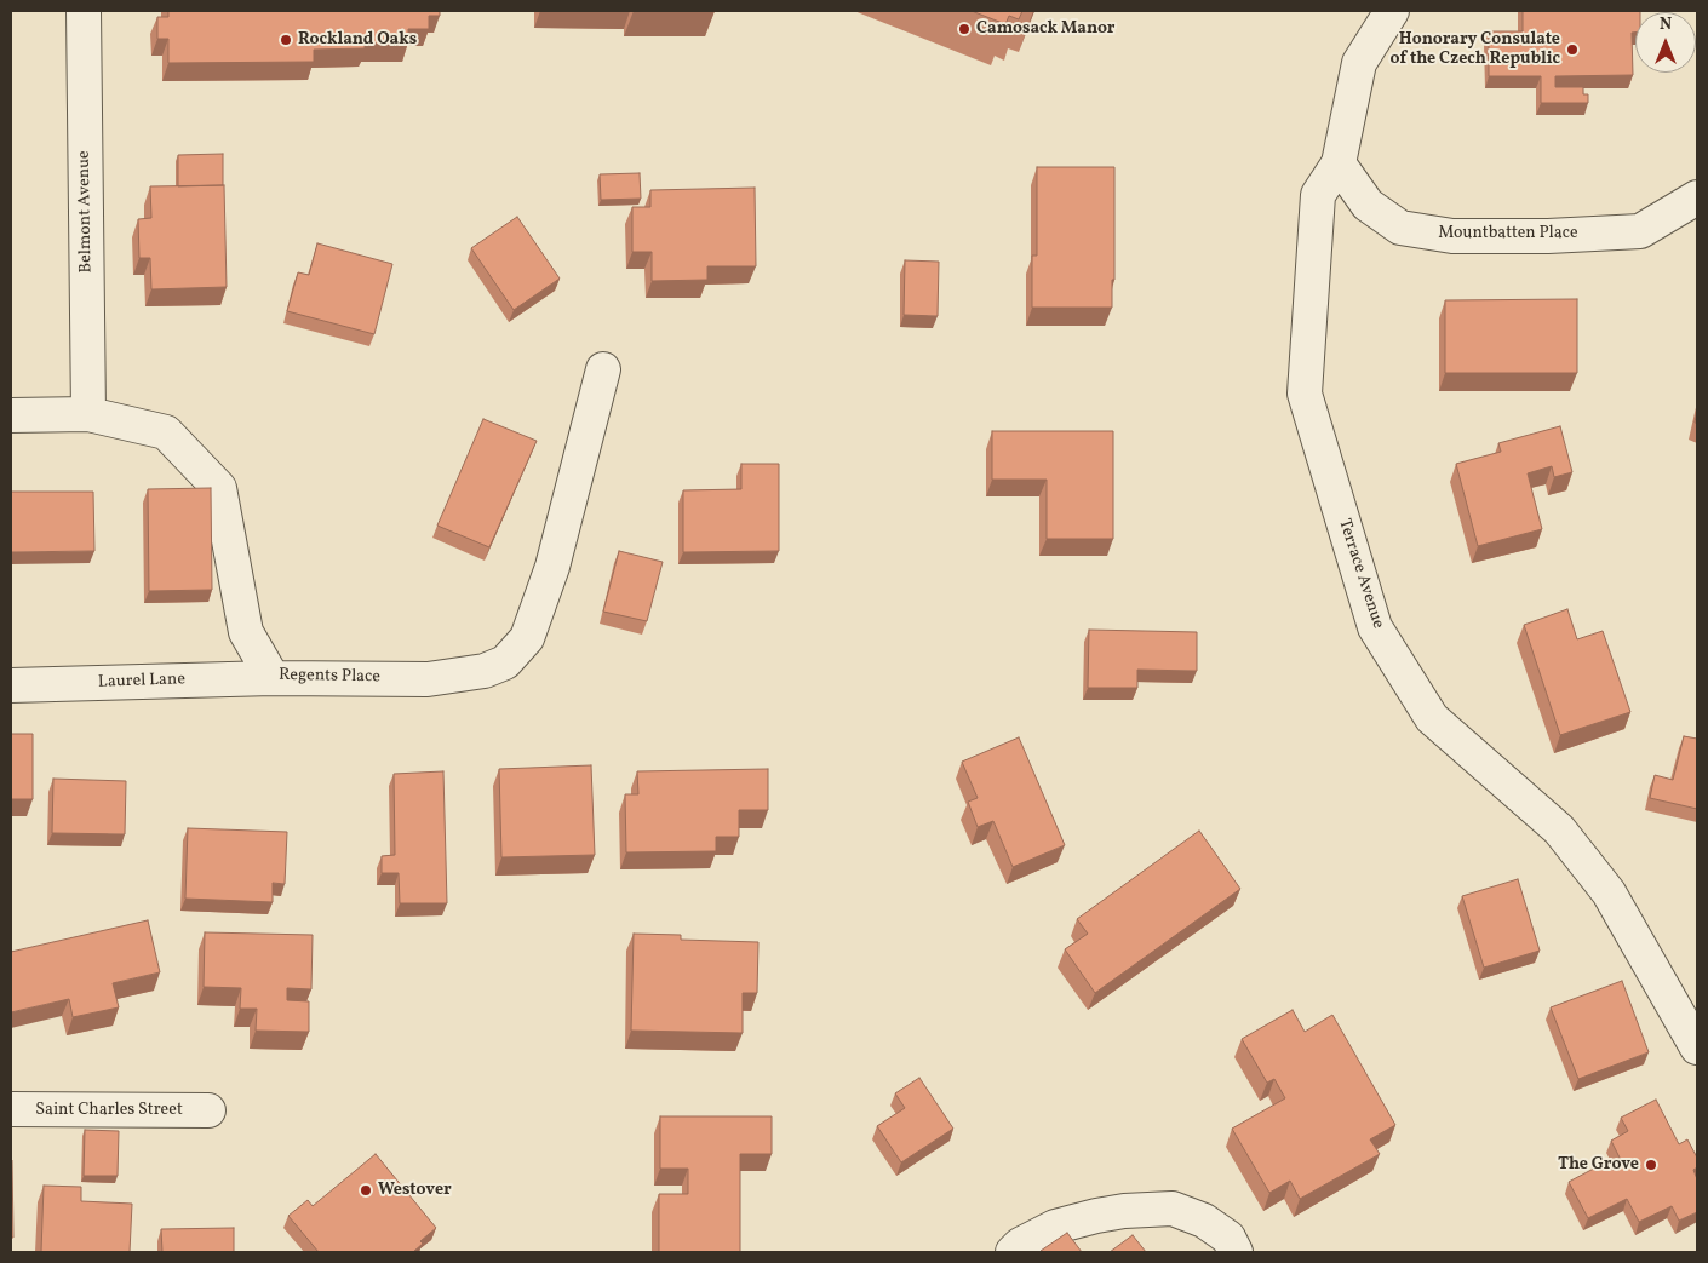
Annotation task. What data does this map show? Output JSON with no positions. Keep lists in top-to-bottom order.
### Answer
{
  "streets": {
    "street": [
      "Belmont Avenue",
      "Mountbatten Place",
      "Terrace Avenue",
      "Regents Place",
      "Laurel Lane",
      "Saint Charles Street"
    ]
  },
  "crossings": [
    ["Belmont Avenue", "Regents Place"],
    ["Mountbatten Place", "Terrace Avenue"],
    ["Regents Place", "Laurel Lane"]
  ],
  "places": [
    "Camosack Manor",
    "Rockland Oaks",
    "Honorary Consulate of the Czech Republic",
    "The Grove",
    "Westover"
  ],
  "north": "top"
}
